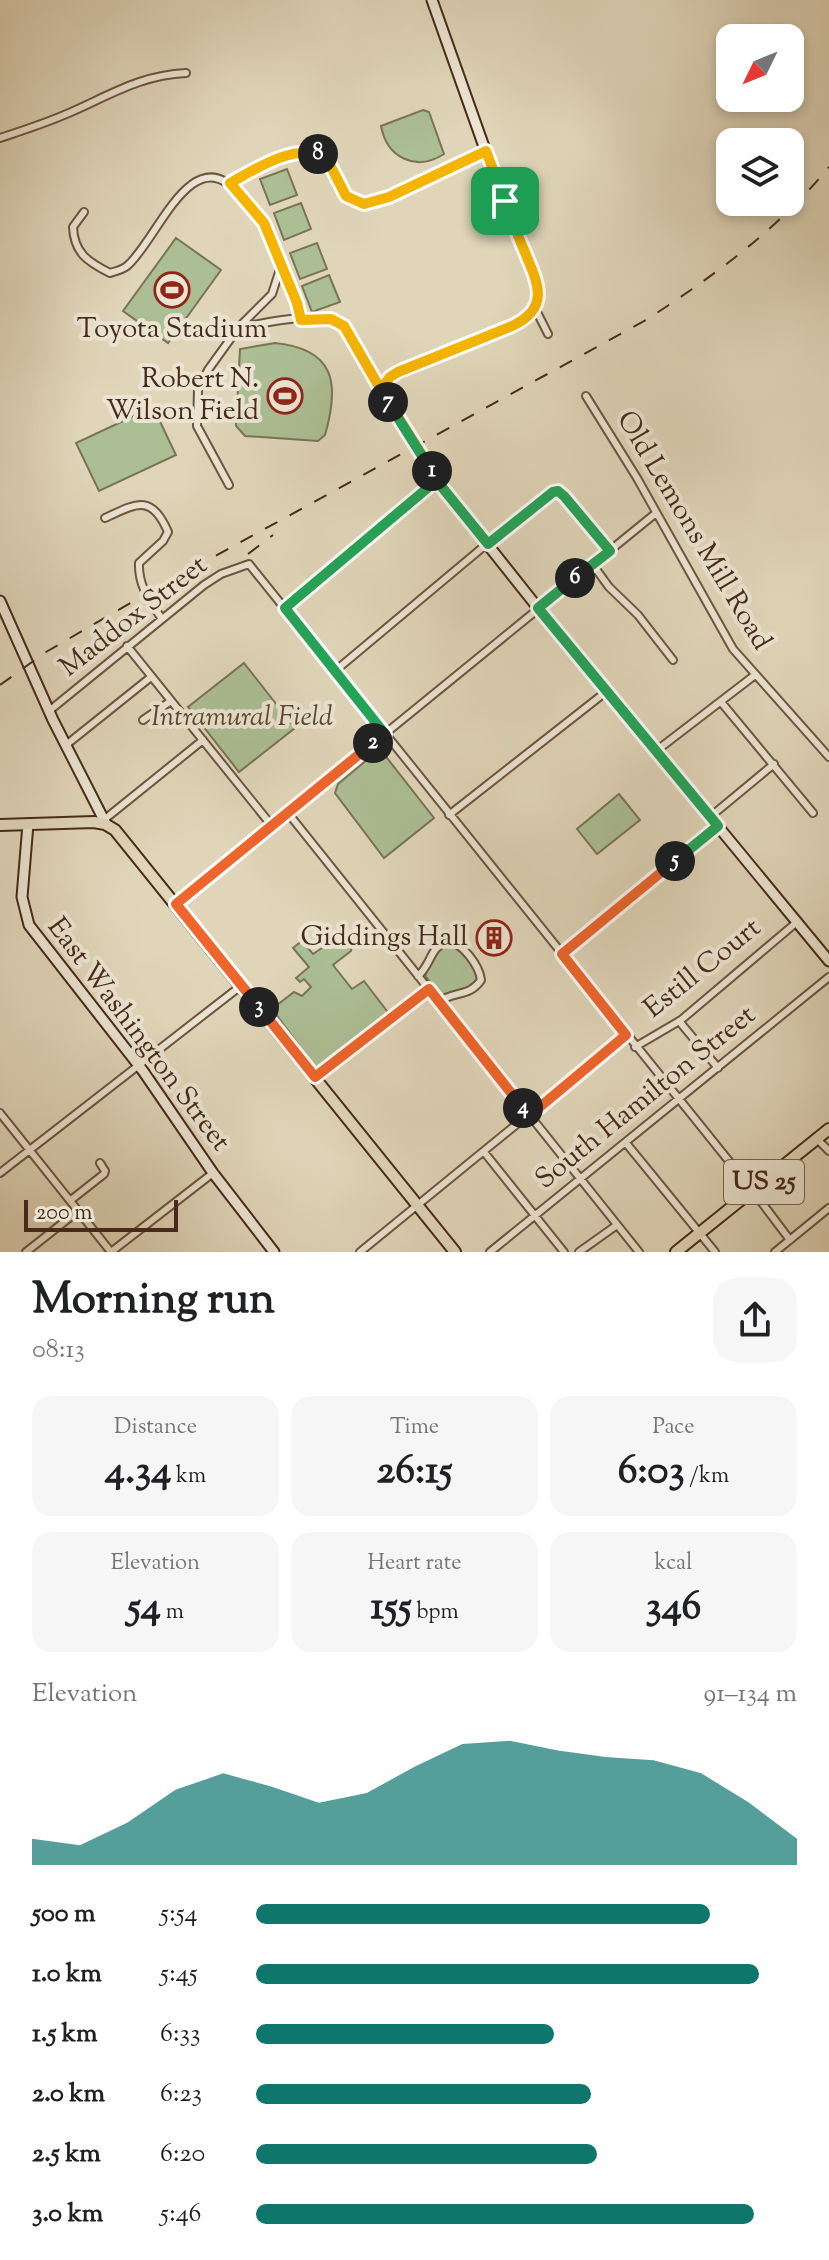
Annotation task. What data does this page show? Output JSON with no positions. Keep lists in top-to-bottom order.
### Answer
{
  "streets": {
    "main road": ["US 25"],
    "street": [
      "Old Lemons Mill Road",
      "Maddox Street",
      "Estill Court",
      "East Washington Street",
      "South Hamilton Street"
    ]
  },
  "parks": ["Intramural Field"],
  "places": {
    "sports": ["Toyota Stadium", "Robert N. Wilson Field"],
    "building": ["Giddings Hall"]
  },
  "scale_bar": "200 m",
  "north": "bottom left",
  "page": {
    "pins": [
      "8",
      "7",
      "1",
      "6",
      "2",
      "5",
      "3",
      "4"
    ],
    "scale": "200 m",
    "heading": ["Morning run", "08:13"],
    "stats": [
      ["Distance", "4.34 km"],
      ["Time", "26:15"],
      ["Pace", "6:03 /km"],
      ["Elevation", "54 m"],
      ["Heart rate", "155 bpm"],
      ["kcal", "346"]
    ],
    "chart": ["Elevation", "91–134 m"],
    "list": [
      {
        "name": "500 m",
        "note": "5:54"
      },
      {
        "name": "1.0 km",
        "note": "5:45"
      },
      {
        "name": "1.5 km",
        "note": "6:33"
      },
      {
        "name": "2.0 km",
        "note": "6:23"
      },
      {
        "name": "2.5 km",
        "note": "6:20"
      },
      {
        "name": "3.0 km",
        "note": "5:46"
      }
    ]
  }
}
